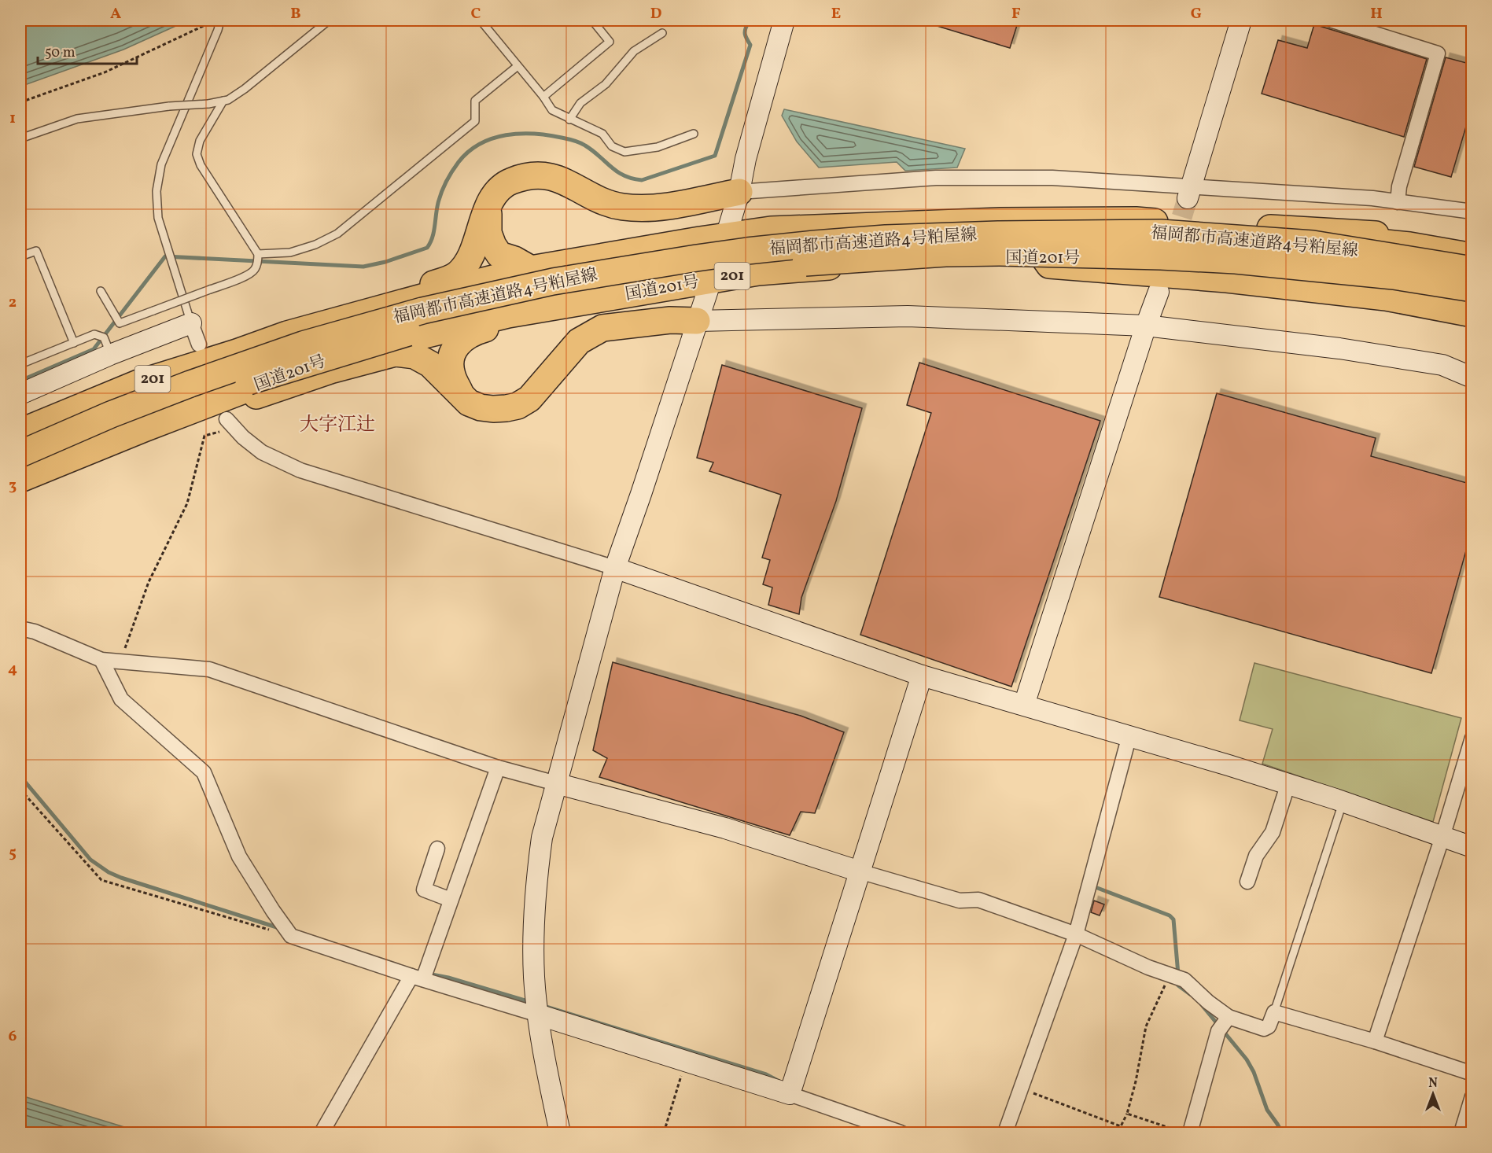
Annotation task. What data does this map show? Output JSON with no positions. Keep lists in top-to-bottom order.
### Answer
{
  "streets": {
    "highway": ["福岡都市高速道路4号粕屋線", "国道201号", "201"]
  },
  "districts": ["大字江辻"],
  "scale_bar": "50 m",
  "north": "top",
  "grid": {
    "columns": [
      "A",
      "B",
      "C",
      "D",
      "E",
      "F",
      "G",
      "H"
    ],
    "rows": [
      "1",
      "2",
      "3",
      "4",
      "5",
      "6"
    ]
  }
}
